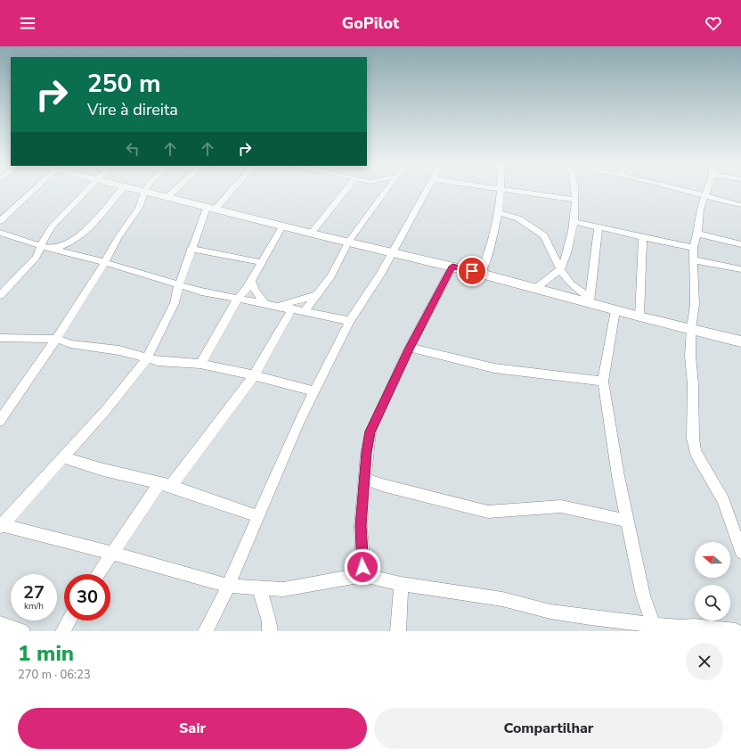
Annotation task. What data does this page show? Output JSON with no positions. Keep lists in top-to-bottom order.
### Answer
{
  "north": "left",
  "page": {
    "header": "GoPilot",
    "turn": ["250 m", "Vire à direita"],
    "speed": "27 km/h",
    "limit": "30",
    "heading": ["1 min", "270 m · 06:23"],
    "buttons": ["Sair", "Compartilhar"]
  }
}
